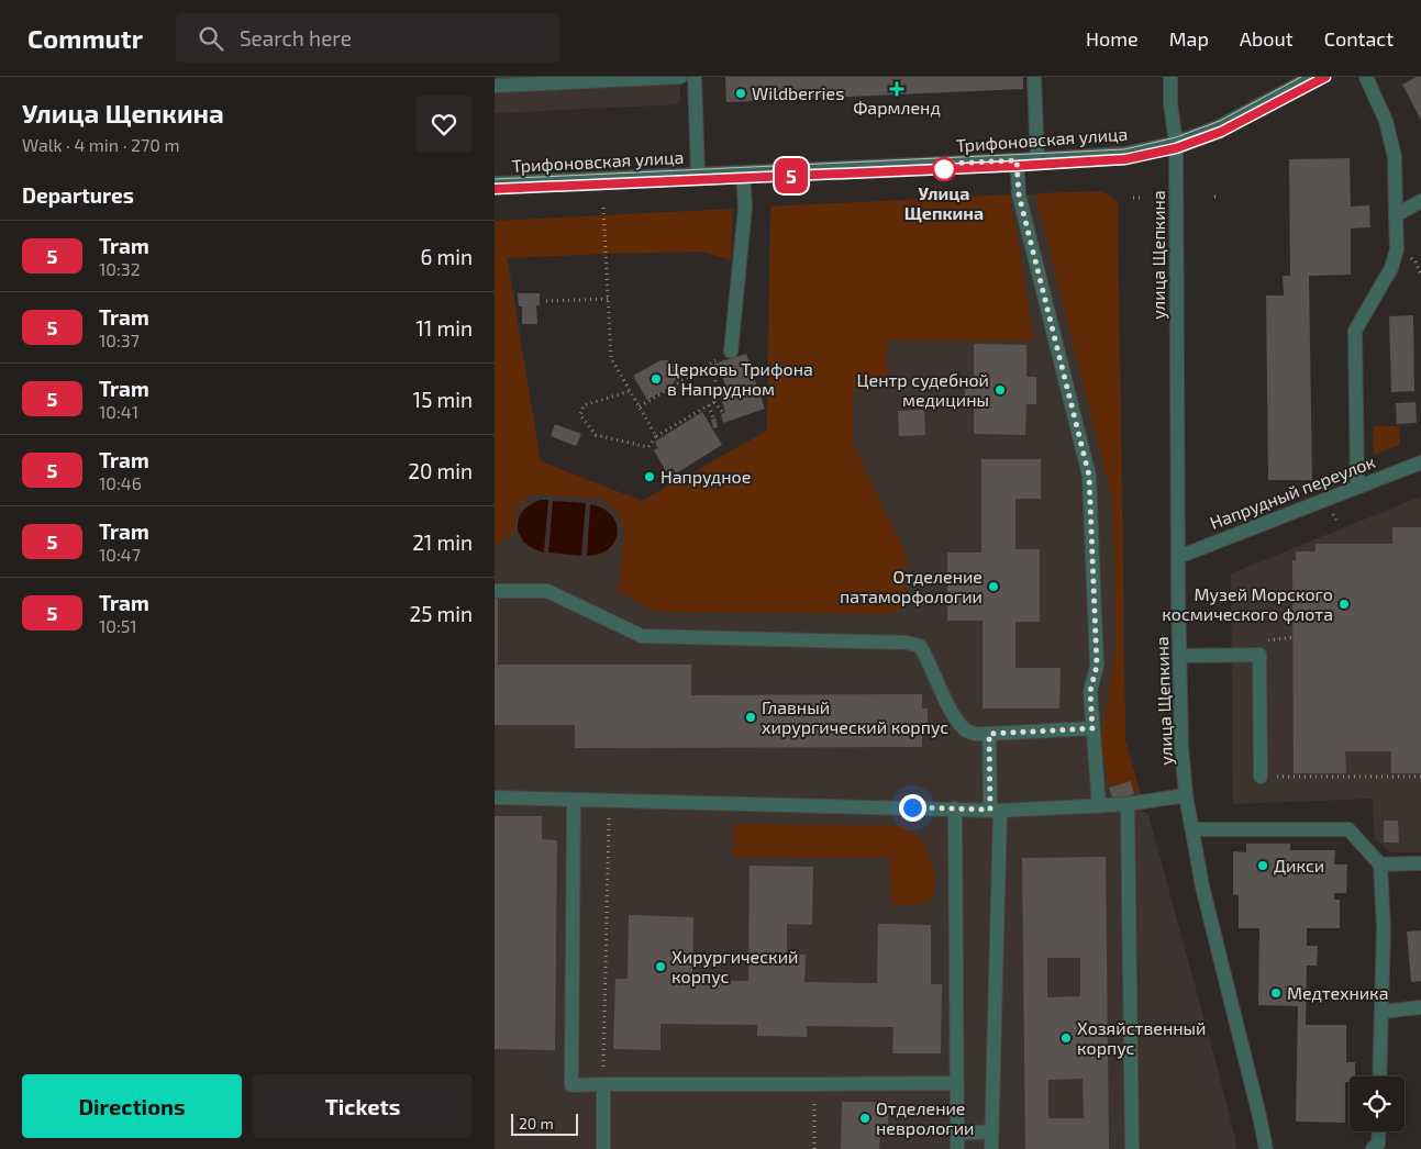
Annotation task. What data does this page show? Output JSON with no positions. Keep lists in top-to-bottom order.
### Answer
{
  "streets": {
    "street": ["Трифоновская улица", "улица Щепкина", "Напрудный переулок"]
  },
  "crossings": [
    ["Трифоновская улица", "улица Щепкина"],
    ["улица Щепкина", "Напрудный переулок"]
  ],
  "places": {
    "health": ["Фармленд"],
    "other": [
      "Wildberries",
      "Улица Щепкина",
      "Церковь Трифона в Напрудном",
      "Центр судебной медицины",
      "Напрудное",
      "Отделение патаморфологии",
      "Музей Морского космического флота",
      "Главный хирургический корпус",
      "Дикси",
      "Хирургический корпус",
      "Медтехника",
      "Хозяйственный корпус",
      "Отделение неврологии"
    ]
  },
  "lines": ["tram line 5"],
  "scale_bar": "20 m",
  "page": {
    "header": "Commutr",
    "search": "Search here",
    "nav": [
      "Home",
      "Map",
      "About",
      "Contact"
    ],
    "heading": [
      ["Улица Щепкина", "Walk · 4 min · 270 m"],
      "Departures"
    ],
    "on_map": "5",
    "list": [
      {
        "mark": "5",
        "name": "Tram",
        "note": "10:32",
        "value": "6 min"
      },
      {
        "mark": "5",
        "name": "Tram",
        "note": "10:37",
        "value": "11 min"
      },
      {
        "mark": "5",
        "name": "Tram",
        "note": "10:41",
        "value": "15 min"
      },
      {
        "mark": "5",
        "name": "Tram",
        "note": "10:46",
        "value": "20 min"
      },
      {
        "mark": "5",
        "name": "Tram",
        "note": "10:47",
        "value": "21 min"
      },
      {
        "mark": "5",
        "name": "Tram",
        "note": "10:51",
        "value": "25 min"
      }
    ],
    "buttons": ["Directions", "Tickets"],
    "scale": "20 m"
  }
}
